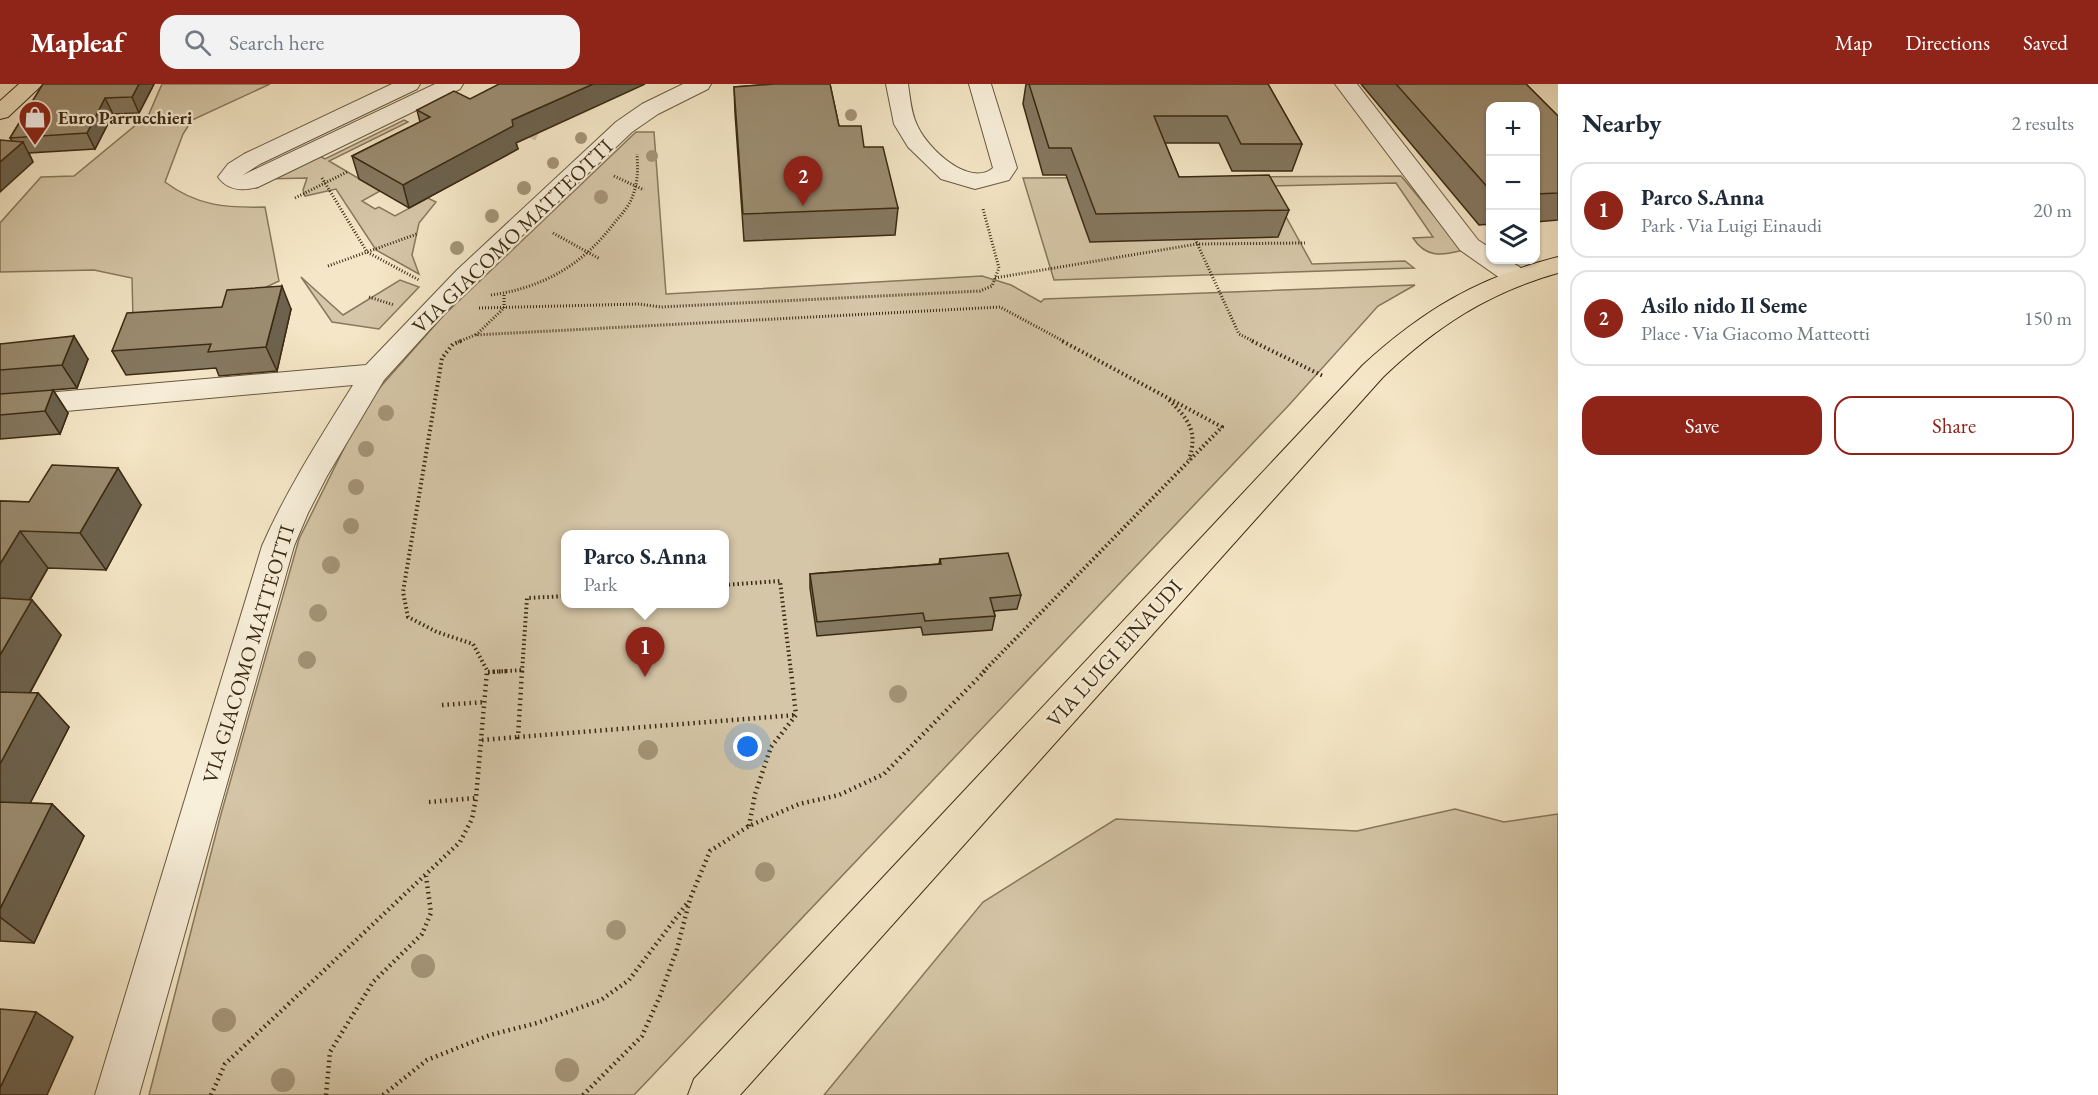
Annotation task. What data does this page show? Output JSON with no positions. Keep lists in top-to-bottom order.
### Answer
{
  "streets": {
    "main road": ["VIA LUIGI EINAUDI"],
    "street": ["VIA GIACOMO MATTEOTTI"]
  },
  "places": {
    "shop": ["Euro Parrucchieri"]
  },
  "page": {
    "header": "Mapleaf",
    "search": "Search here",
    "nav": ["Map", "Directions", "Saved"],
    "heading": ["Nearby", "2 results"],
    "map_buttons": ["+", "−"],
    "pins": ["2", "1"],
    "list": [
      {
        "mark": "1",
        "name": "Parco S.Anna",
        "note": "Park · Via Luigi Einaudi",
        "value": "20 m"
      },
      {
        "mark": "2",
        "name": "Asilo nido Il Seme",
        "note": "Place · Via Giacomo Matteotti",
        "value": "150 m"
      }
    ],
    "buttons": ["Save", "Share"],
    "popup": ["Parco S.Anna", "Park"]
  }
}
